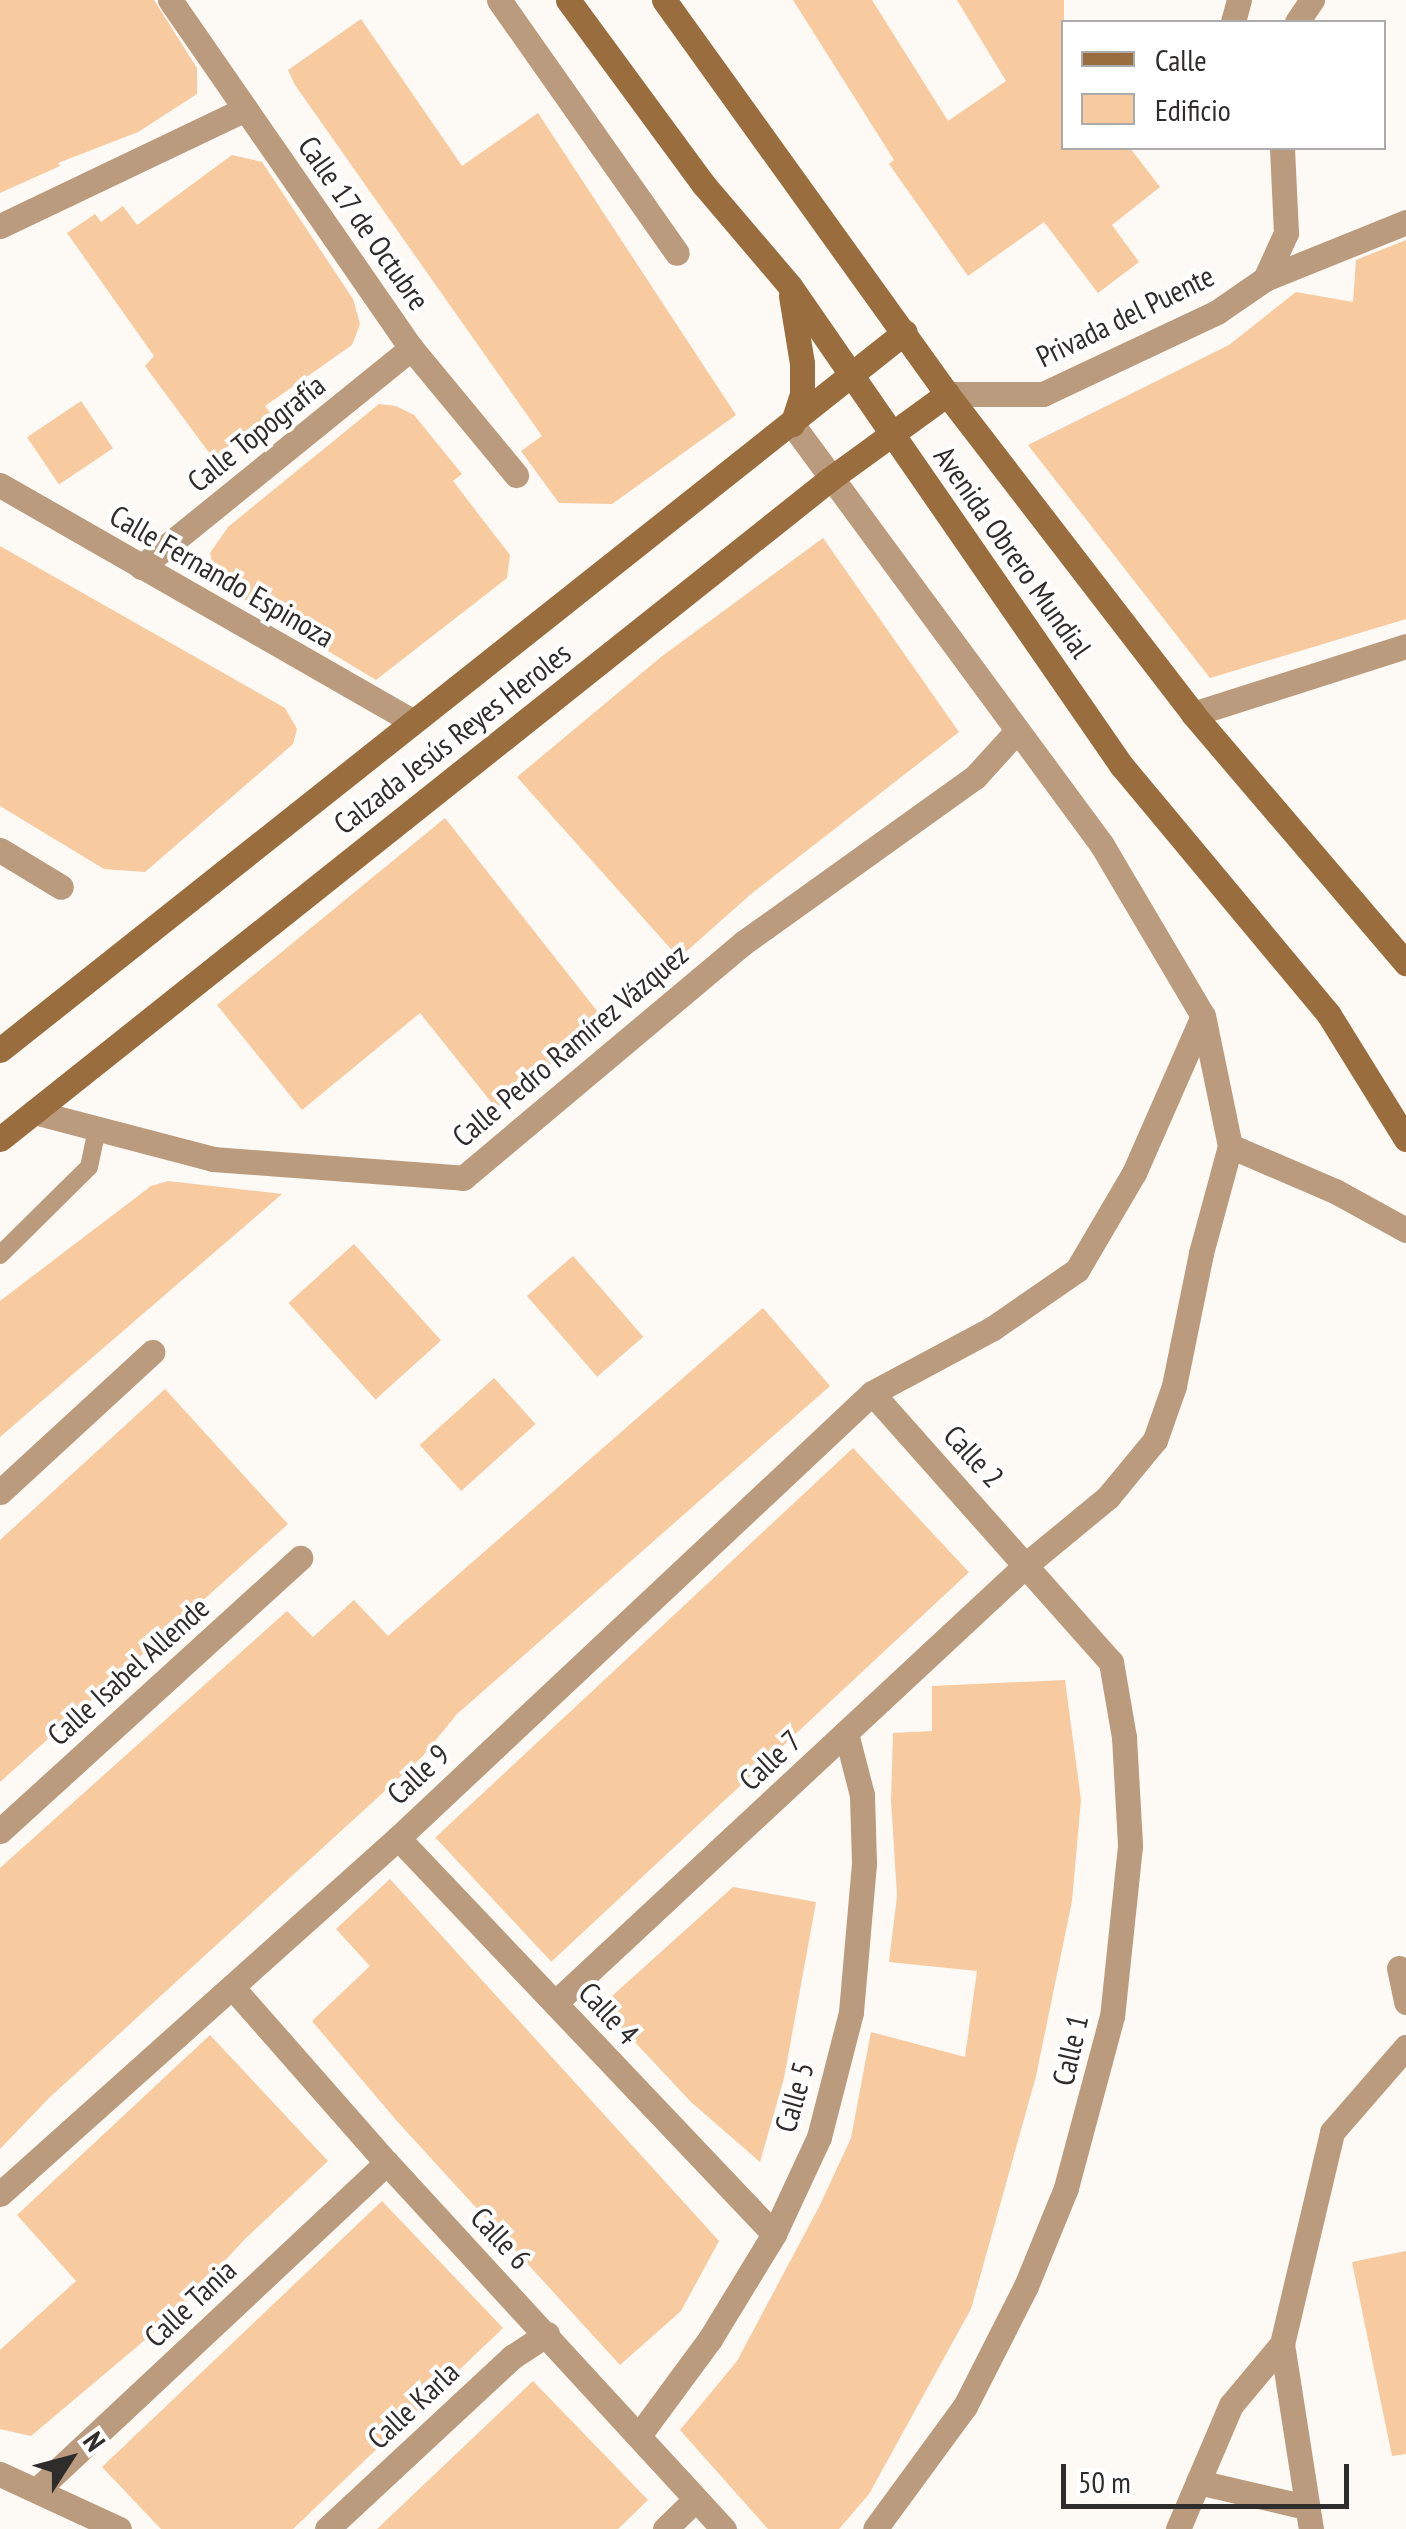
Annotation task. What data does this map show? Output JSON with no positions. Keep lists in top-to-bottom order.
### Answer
{
  "streets": {
    "main road": ["Avenida Obrero Mundial", "Calzada Jesús Reyes Heroles"],
    "street": [
      "Calle 17 de Octubre",
      "Privada del Puente",
      "Calle Topografía",
      "Calle Fernando Espinoza",
      "Calle Pedro Ramírez Vázquez",
      "Calle 2",
      "Calle Isabel Allende",
      "Calle 7",
      "Calle 9",
      "Calle 4",
      "Calle 1",
      "Calle 5",
      "Calle 6",
      "Calle Tania",
      "Calle Karla"
    ]
  },
  "crossings": [
    ["Calle 17 de Octubre", "Calle Topografía"],
    ["Privada del Puente", "Avenida Obrero Mundial"],
    ["Privada del Puente", "Calzada Jesús Reyes Heroles"],
    ["Calle Topografía", "Calle Fernando Espinoza"],
    ["Avenida Obrero Mundial", "Calzada Jesús Reyes Heroles"],
    ["Calle Fernando Espinoza", "Calzada Jesús Reyes Heroles"],
    ["Calzada Jesús Reyes Heroles", "Calle Pedro Ramírez Vázquez"],
    ["Calle 2", "Calle 7"],
    ["Calle 2", "Calle 9"],
    ["Calle 2", "Calle 1"],
    ["Calle 7", "Calle 4"],
    ["Calle 7", "Calle 1"],
    ["Calle 7", "Calle 5"],
    ["Calle 9", "Calle 4"],
    ["Calle 9", "Calle 6"],
    ["Calle 4", "Calle 5"],
    ["Calle 5", "Calle 6"],
    ["Calle 6", "Calle Tania"],
    ["Calle 6", "Calle Karla"]
  ],
  "legend": ["Calle", "Edificio"],
  "scale_bar": "50 m",
  "north": "top right"
}
